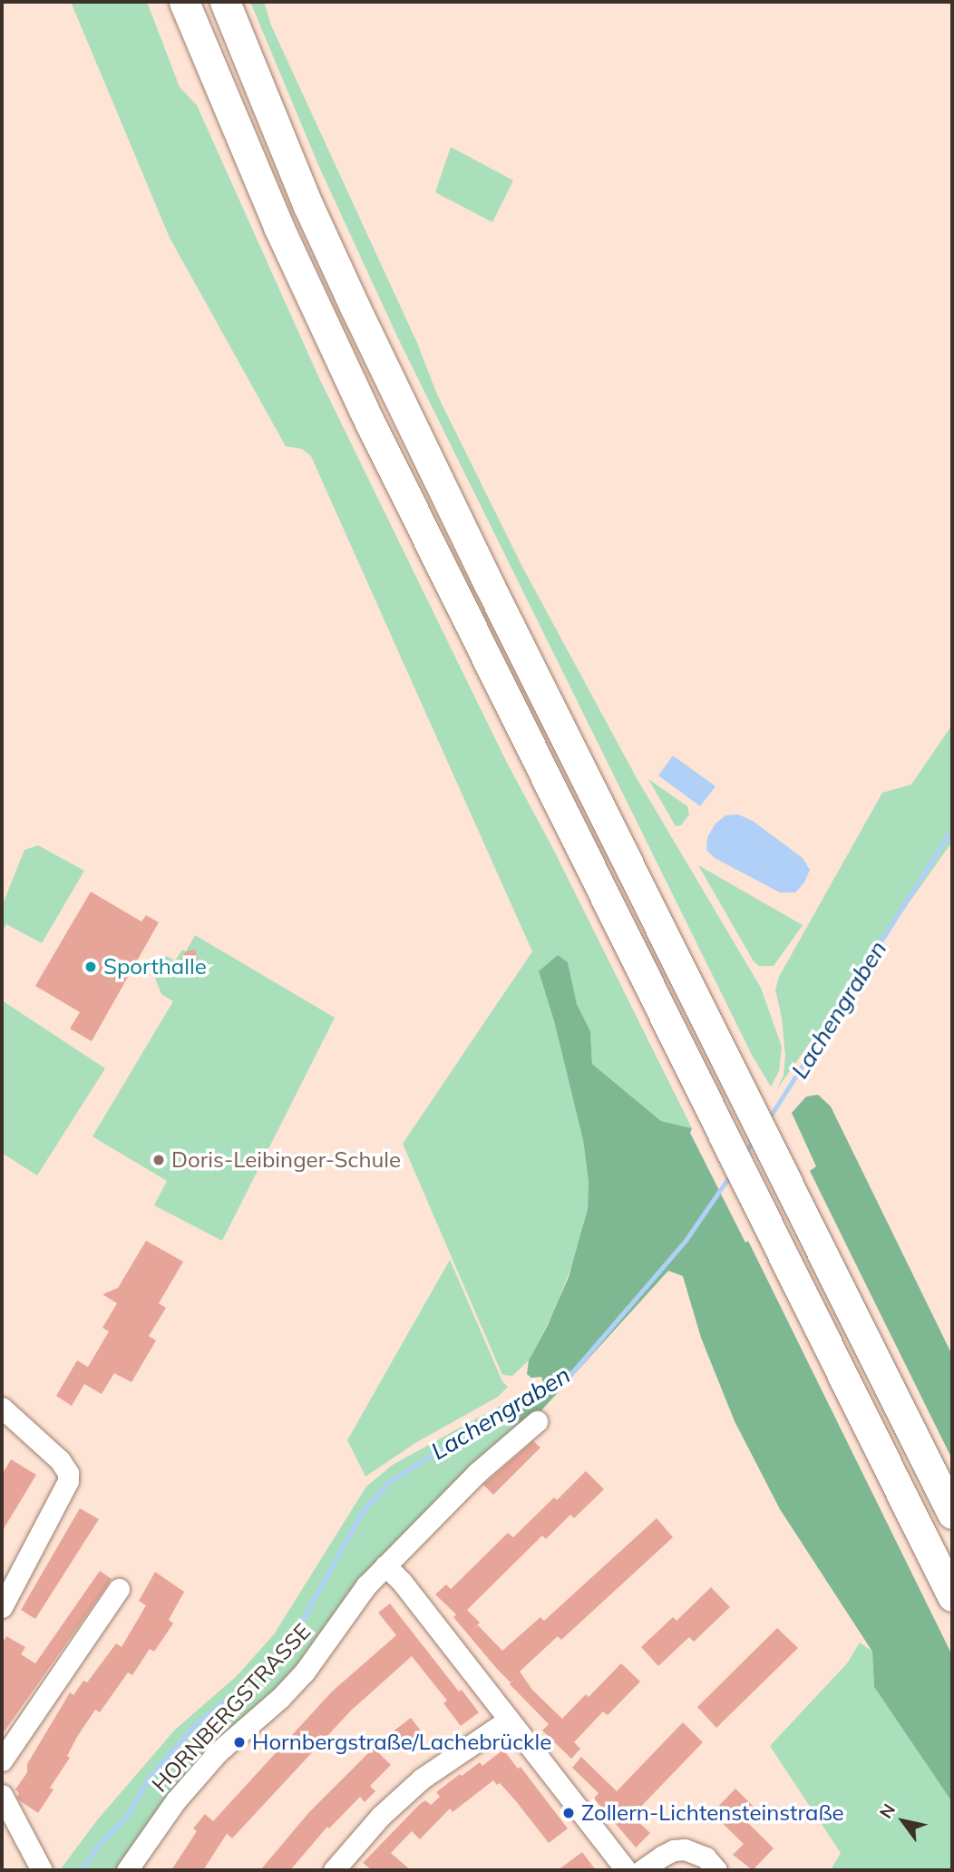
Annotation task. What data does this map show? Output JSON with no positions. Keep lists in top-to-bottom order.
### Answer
{
  "streets": {
    "street": ["HORNBERGSTRASSE"]
  },
  "water": ["Lachengraben"],
  "places": [
    "Sporthalle",
    "Doris-Leibinger-Schule",
    "Hornbergstraße/Lachebrückle",
    "Zollern-Lichtensteinstraße"
  ],
  "north": "top left"
}
